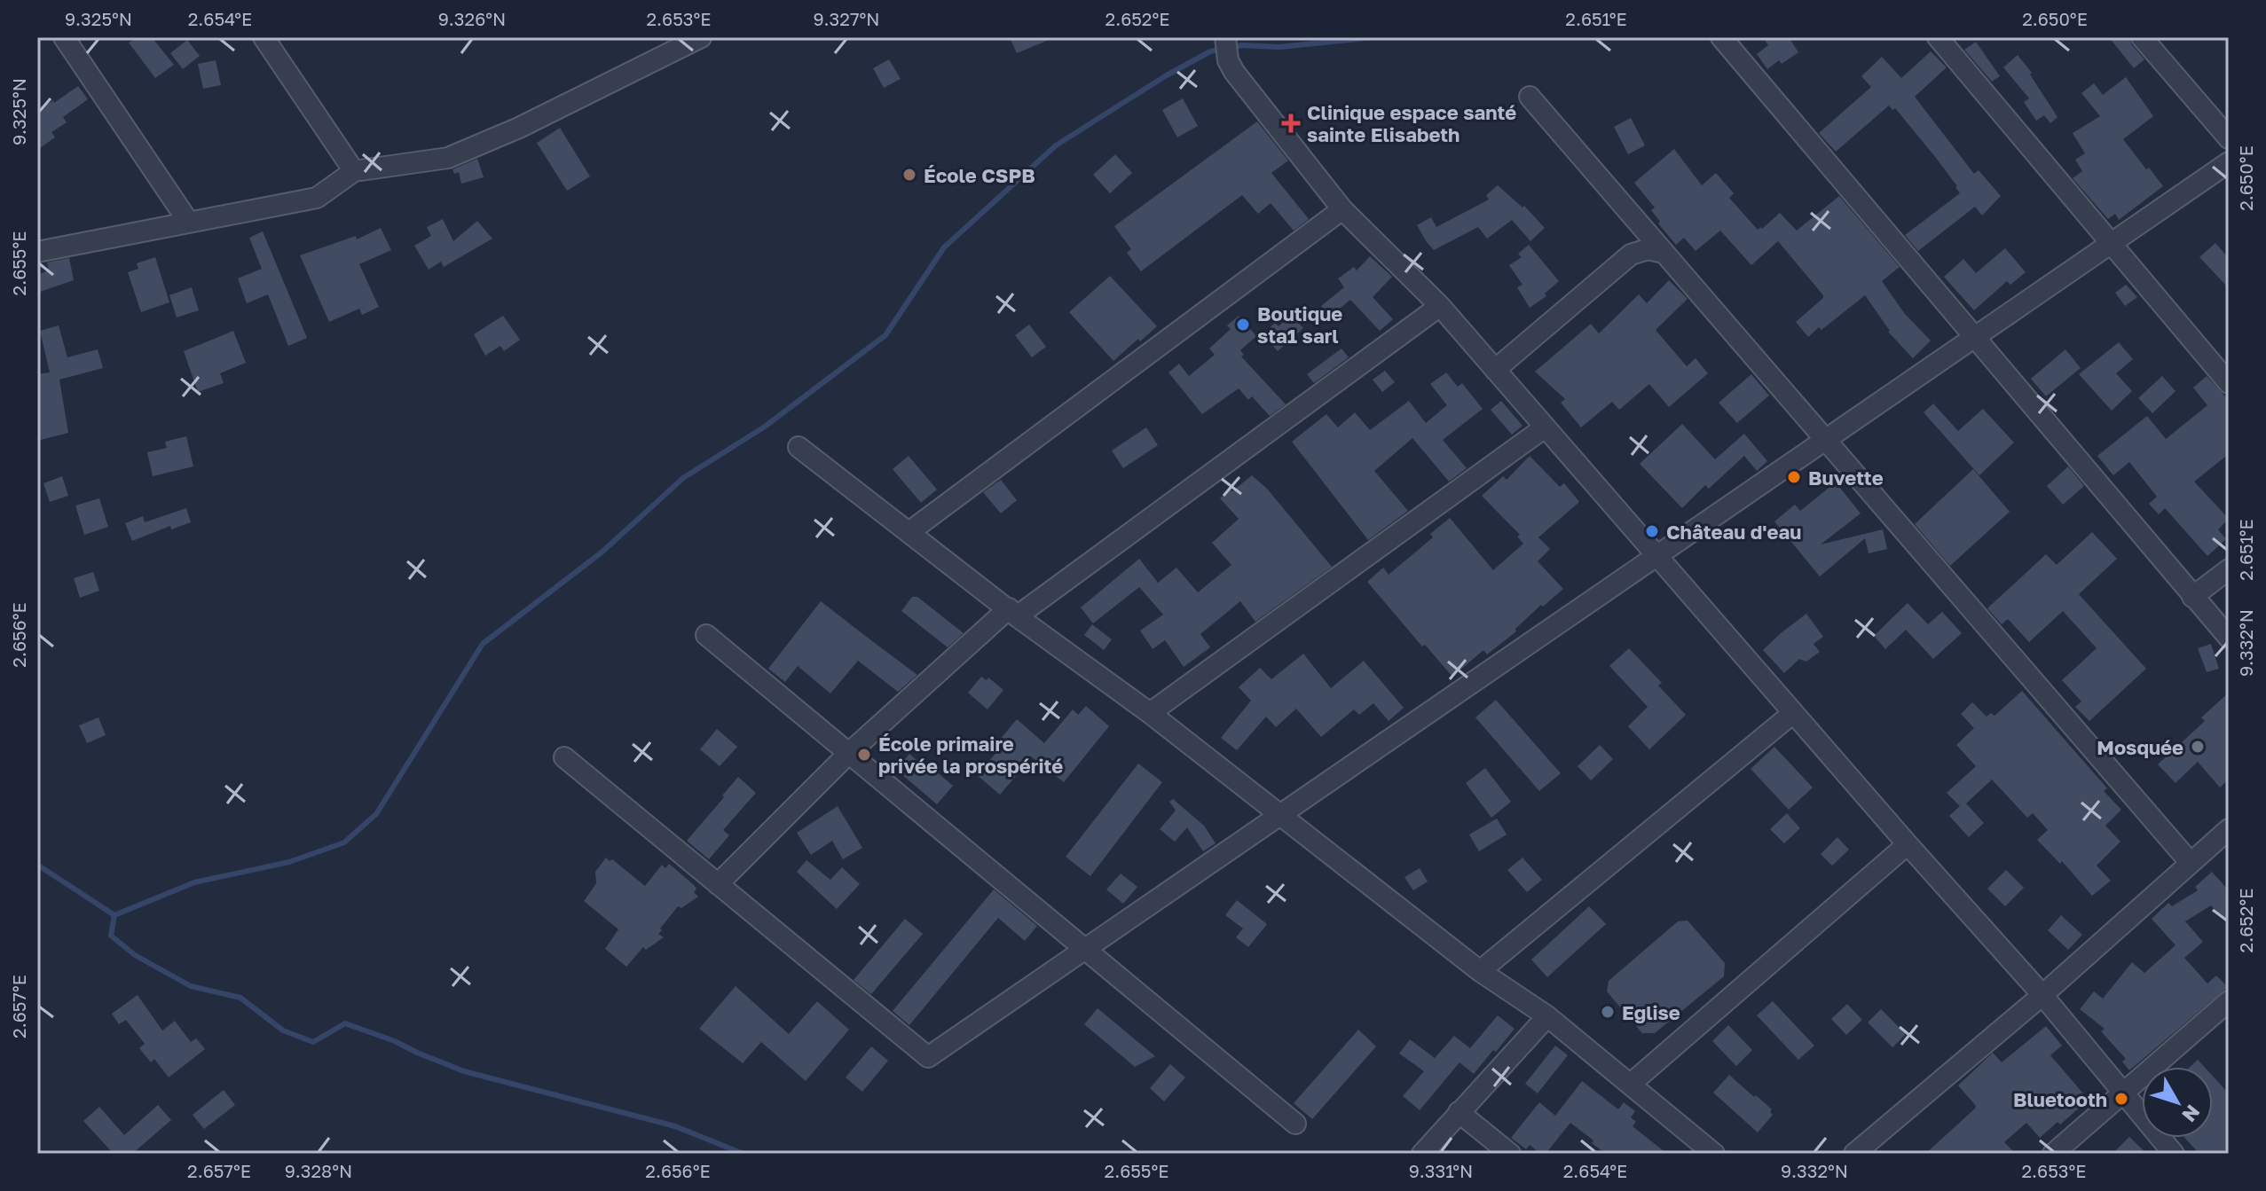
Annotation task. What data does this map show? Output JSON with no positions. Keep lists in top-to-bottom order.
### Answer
{
  "places": {
    "health": ["Clinique espace santé sainte Elisabeth"],
    "other": [
      "École CSPB",
      "Boutique sta1 sarl",
      "Buvette",
      "Château d'eau",
      "Mosquée",
      "École primaire privée la prospérité",
      "Eglise",
      "Bluetooth"
    ]
  },
  "north": "bottom right",
  "coordinates": [
    "9.325°N",
    "2.654°E",
    "9.326°N",
    "2.653°E",
    "9.327°N",
    "2.652°E",
    "2.651°E",
    "2.650°E",
    "2.655°E",
    "2.656°E",
    "9.332°N",
    "2.657°E",
    "9.328°N",
    "9.331°N"
  ]
}
